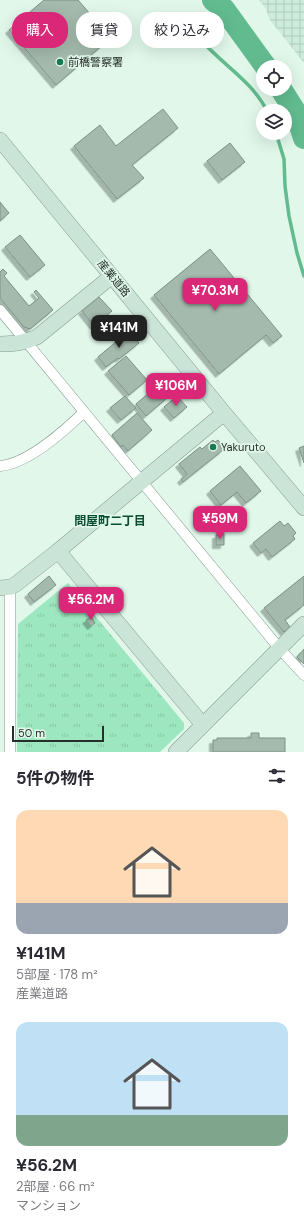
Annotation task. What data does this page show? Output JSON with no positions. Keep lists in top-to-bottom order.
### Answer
{
  "streets": {
    "street": ["産業道路"]
  },
  "districts": ["問屋町二丁目"],
  "places": ["前橋警察署", "Yakuruto"],
  "scale_bar": "50 m",
  "page": {
    "chip": ["購入", "賃貸", "絞り込み"],
    "price": [
      "¥70.3M",
      "¥141M",
      "¥106M",
      "¥59M",
      "¥56.2M"
    ],
    "scale": "50 m",
    "heading": "5件の物件",
    "list": [
      {
        "name": "¥141M",
        "note": "5部屋 · 178 m² · 産業道路"
      },
      {
        "name": "¥56.2M",
        "note": "2部屋 · 66 m² · マンション"
      }
    ]
  }
}
